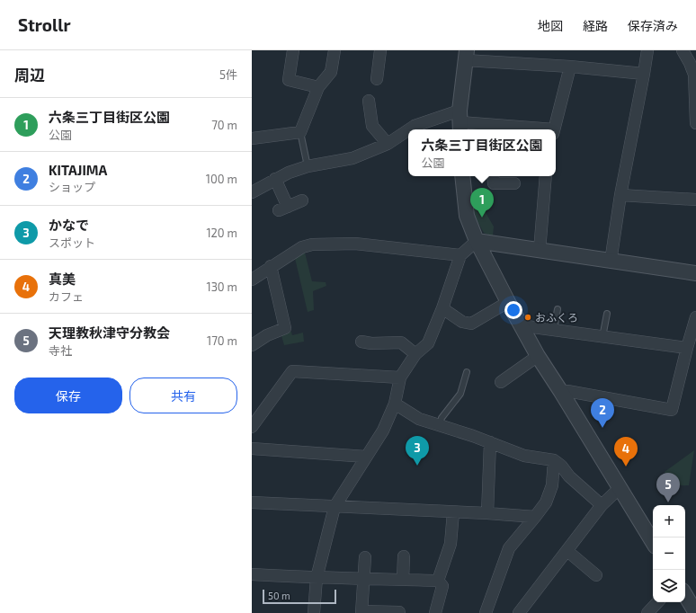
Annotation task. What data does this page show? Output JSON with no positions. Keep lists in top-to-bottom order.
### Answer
{
  "places": ["おふくろ"],
  "scale_bar": "50 m",
  "page": {
    "header": "Strollr",
    "nav": ["地図", "経路", "保存済み"],
    "heading": ["周辺", "5件"],
    "list": [
      {
        "mark": "1",
        "name": "六条三丁目街区公園",
        "note": "公園",
        "value": "70 m"
      },
      {
        "mark": "2",
        "name": "KITAJIMA",
        "note": "ショップ",
        "value": "100 m"
      },
      {
        "mark": "3",
        "name": "かなで",
        "note": "スポット",
        "value": "120 m"
      },
      {
        "mark": "4",
        "name": "真美",
        "note": "カフェ",
        "value": "130 m"
      },
      {
        "mark": "5",
        "name": "天理教秋津守分教会",
        "note": "寺社",
        "value": "170 m"
      }
    ],
    "popup": ["六条三丁目街区公園", "公園"],
    "pins": [
      "1",
      "2",
      "3",
      "4",
      "5"
    ],
    "buttons": ["保存", "共有"],
    "map_buttons": ["+", "−"],
    "scale": "50 m"
  }
}
